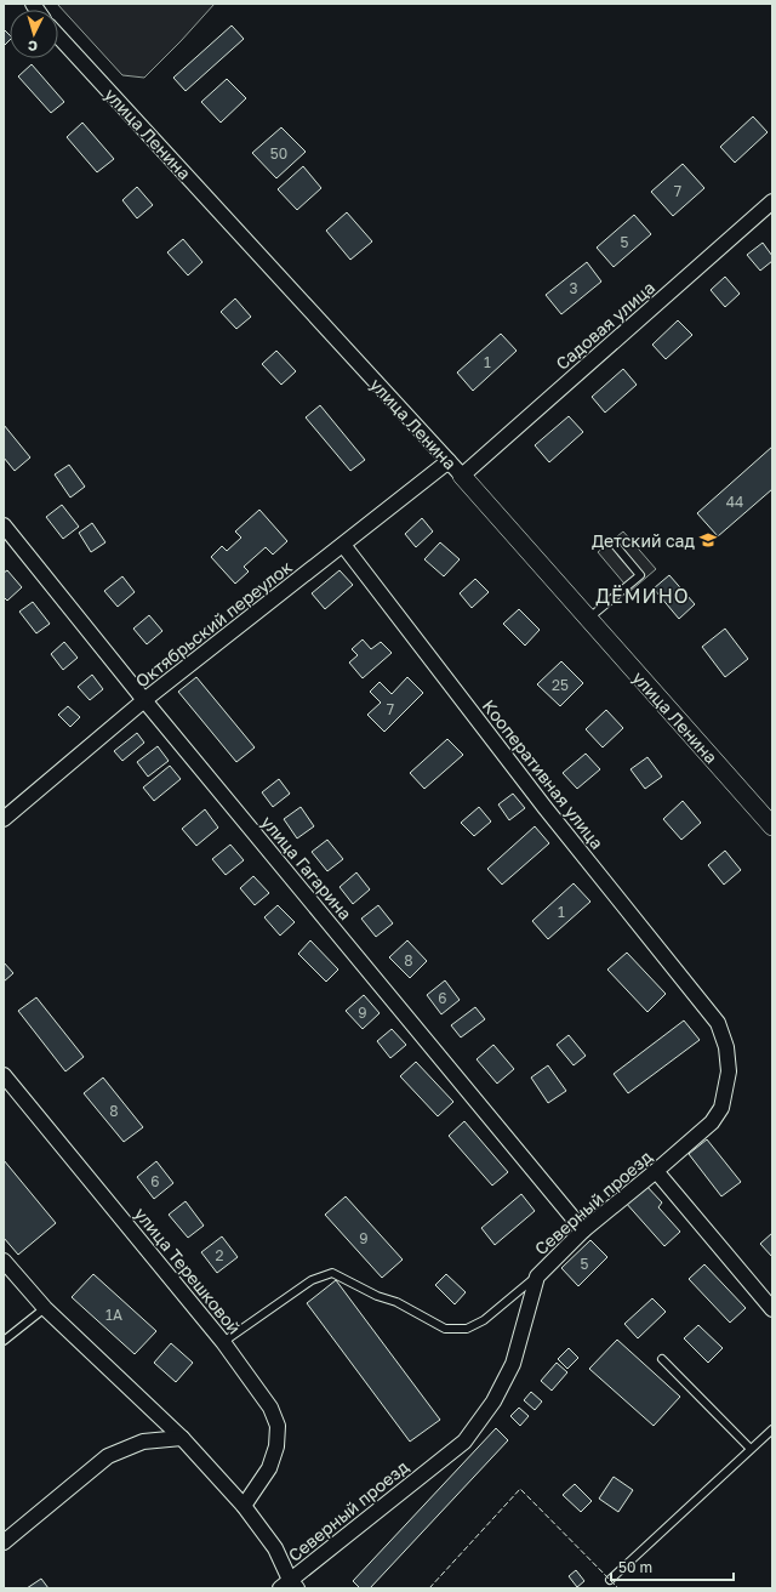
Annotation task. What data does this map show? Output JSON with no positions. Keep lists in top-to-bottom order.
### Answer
{
  "streets": {
    "street": [
      "улица Ленина",
      "Садовая улица",
      "Октябрьский переулок",
      "Кооперативная улица",
      "улица Гагарина",
      "Северный проезд",
      "улица Терешковой"
    ]
  },
  "crossings": [
    ["улица Ленина", "Садовая улица"],
    ["улица Ленина", "Октябрьский переулок"],
    ["Октябрьский переулок", "Кооперативная улица"],
    ["Октябрьский переулок", "улица Гагарина"],
    ["Кооперативная улица", "Северный проезд"],
    ["улица Гагарина", "Северный проезд"]
  ],
  "districts": ["ДЁМИНО"],
  "places": {
    "school or university": ["Детский сад"]
  },
  "house_numbers": [
    "50",
    "7",
    "5",
    "3",
    "1",
    "44",
    "25",
    "7",
    "1",
    "8",
    "6",
    "9",
    "8",
    "6",
    "9",
    "2",
    "5",
    "1А"
  ],
  "scale_bar": "50 m",
  "north": "bottom"
}
